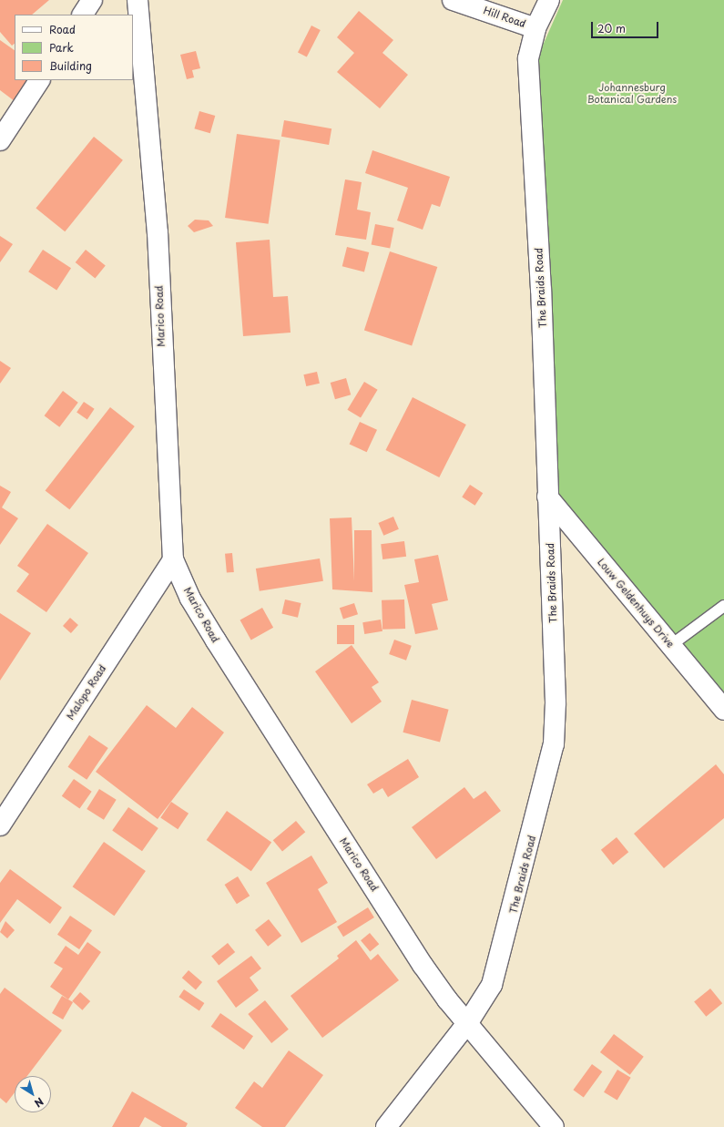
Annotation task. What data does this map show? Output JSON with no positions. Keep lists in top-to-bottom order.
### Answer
{
  "streets": {
    "street": [
      "Hill Road",
      "The Braids Road",
      "Marico Road",
      "Louw Geldenhuys Drive",
      "Malopo Road"
    ]
  },
  "crossings": [
    ["Hill Road", "The Braids Road"],
    ["The Braids Road", "Marico Road"],
    ["The Braids Road", "Louw Geldenhuys Drive"],
    ["Marico Road", "Malopo Road"]
  ],
  "parks": ["Johannesburg Botanical Gardens"],
  "legend": ["Road", "Park", "Building"],
  "scale_bar": "20 m",
  "north": "bottom right"
}
